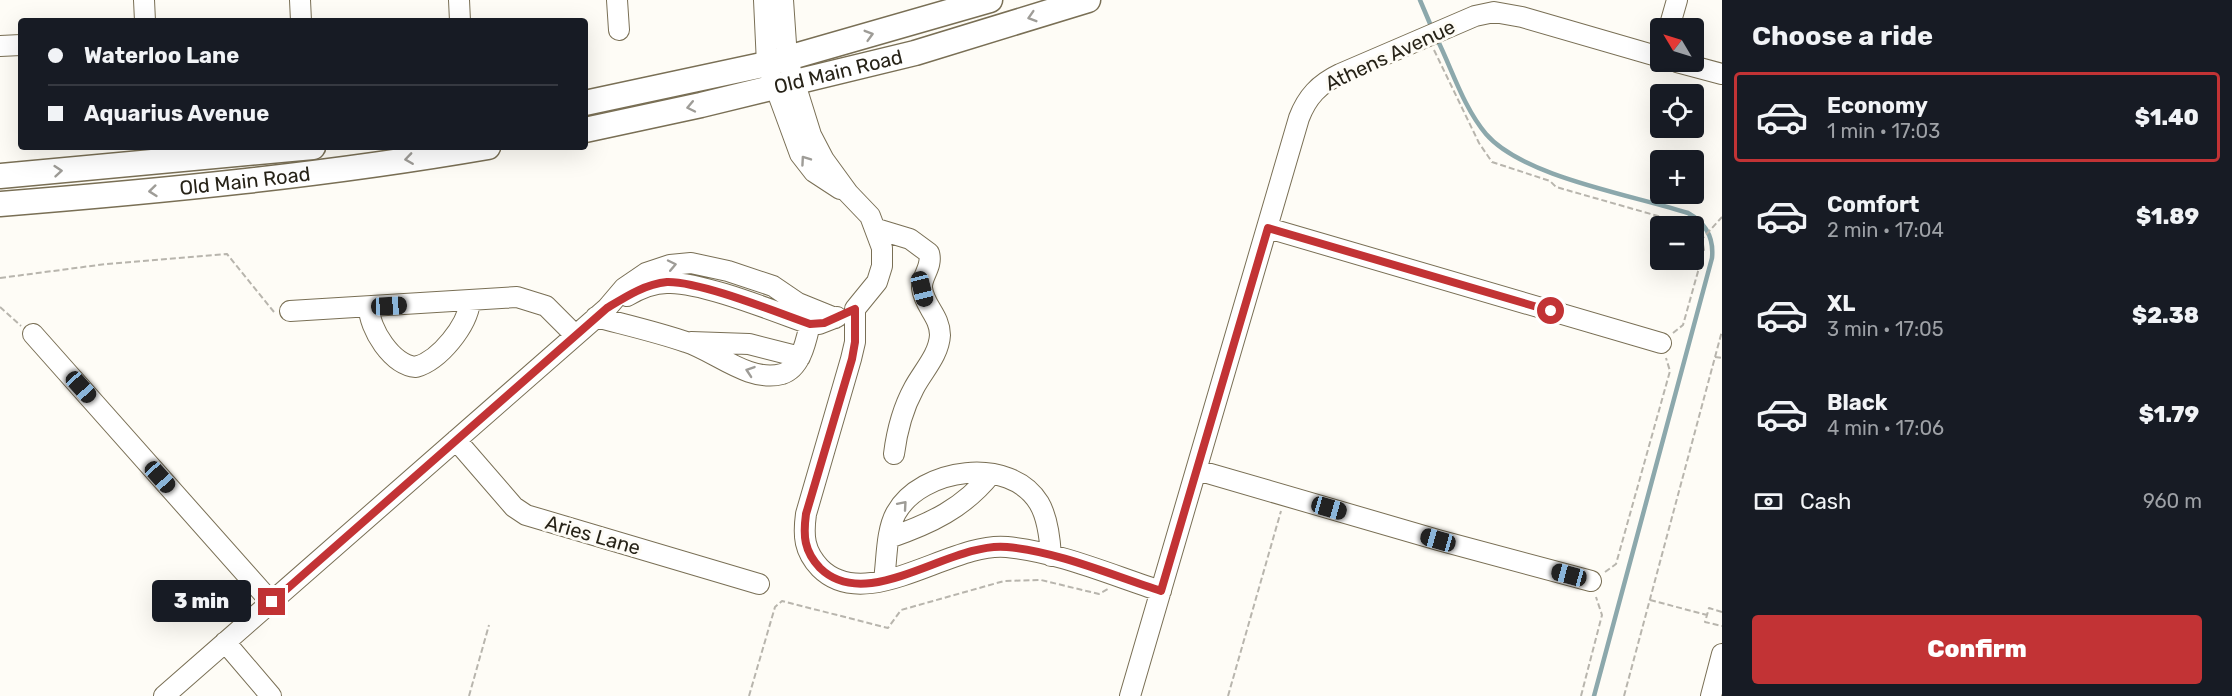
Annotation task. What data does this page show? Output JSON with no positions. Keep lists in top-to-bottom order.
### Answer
{
  "streets": {
    "main road": ["Old Main Road"],
    "street": ["Athens Avenue", "Aries Lane"]
  },
  "north": "top left",
  "page": {
    "heading": "Choose a ride",
    "map_buttons": ["+", "−"],
    "banner": ["Waterloo Lane", "Aquarius Avenue"],
    "list": [
      {
        "name": "Economy",
        "note": "1 min · 17:03",
        "value": "$1.40"
      },
      {
        "name": "Comfort",
        "note": "2 min · 17:04",
        "value": "$1.89"
      },
      {
        "name": "XL",
        "note": "3 min · 17:05",
        "value": "$2.38"
      },
      {
        "name": "Black",
        "note": "4 min · 17:06",
        "value": "$1.79"
      }
    ],
    "pay": ["Cash", "960 m"],
    "bubble": "3 min",
    "buttons": "Confirm"
  }
}
